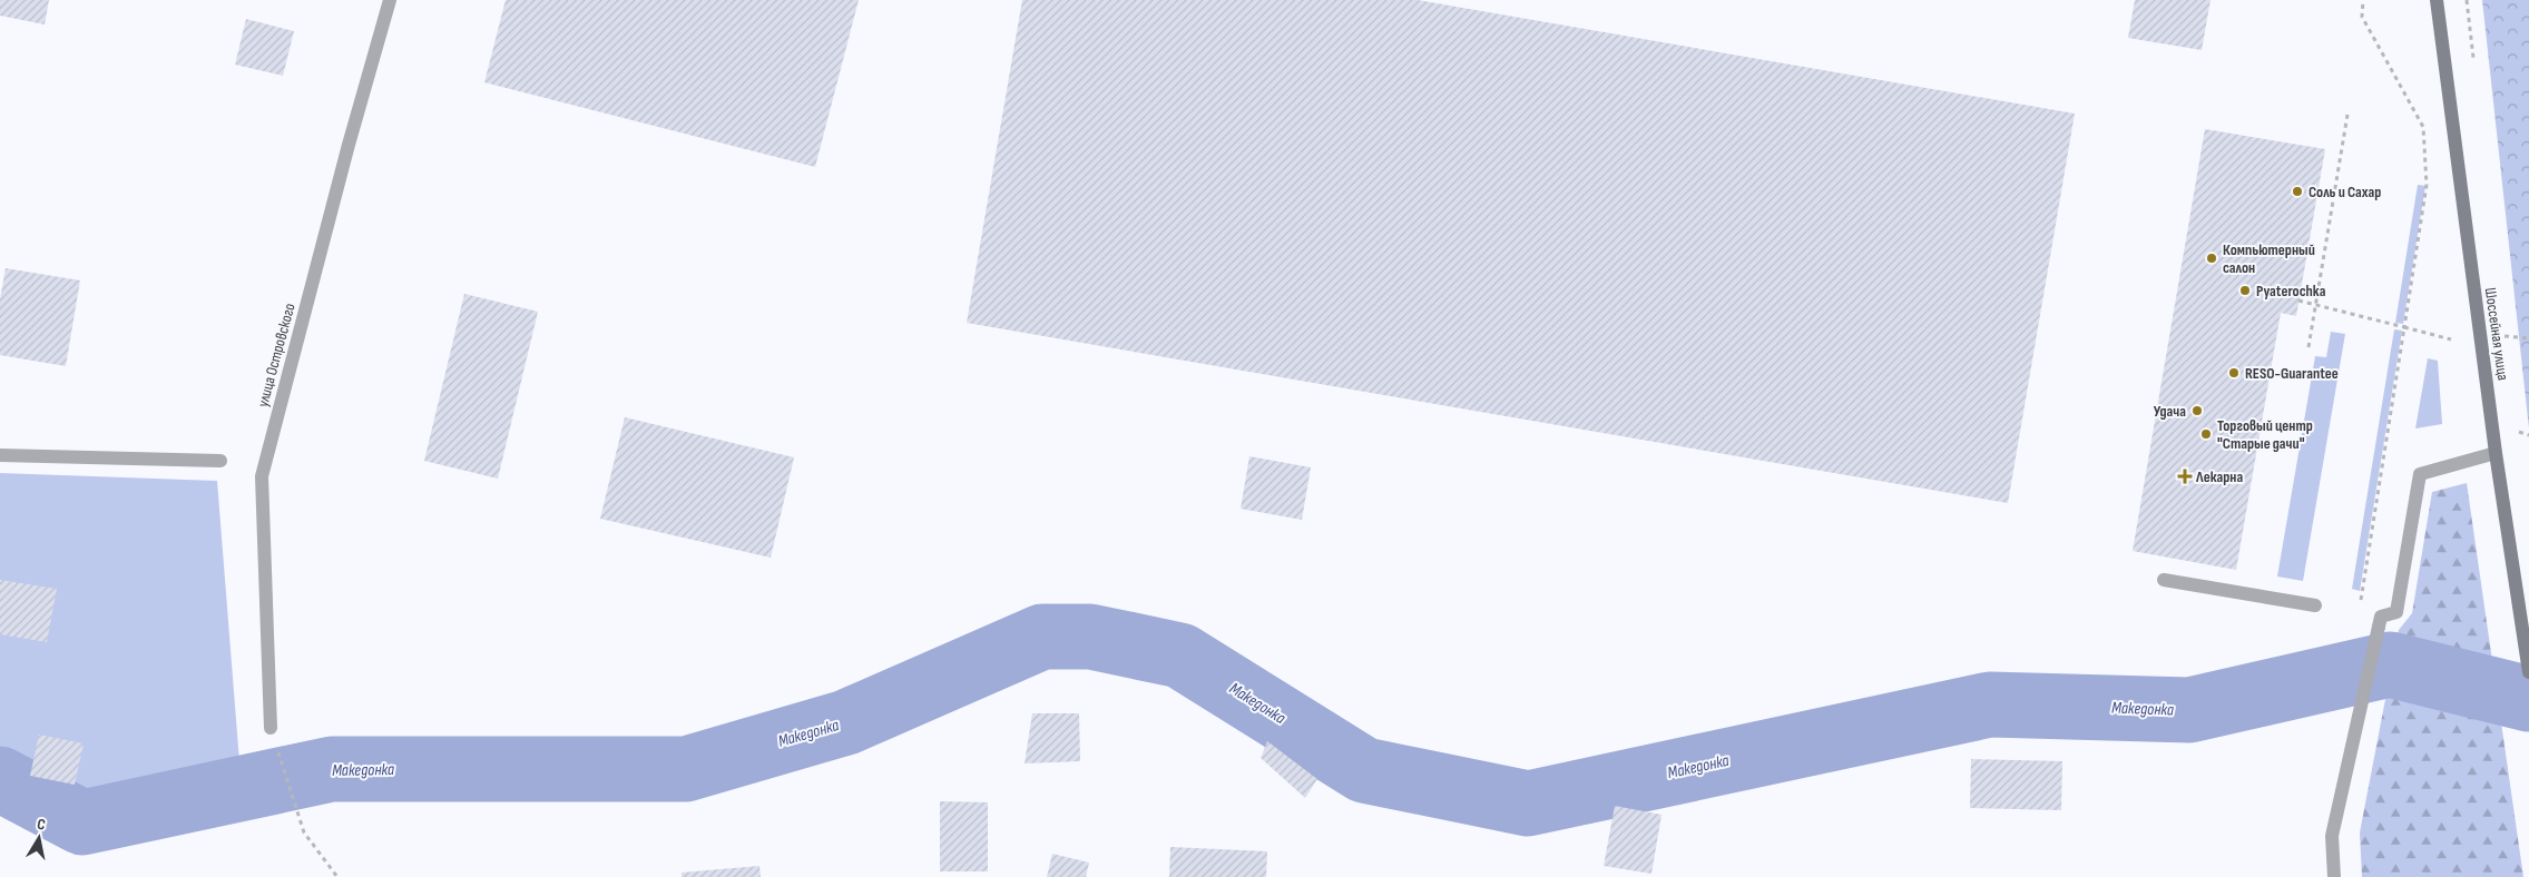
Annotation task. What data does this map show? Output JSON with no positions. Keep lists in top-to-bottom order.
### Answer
{
  "streets": {
    "main road": ["Шоссейная улица"],
    "street": ["улица Островского"]
  },
  "water": ["Македонка"],
  "places": {
    "other": [
      "Соль и Сахар",
      "Компьютерный салон",
      "Pyaterochka",
      "RESO-Guarantee",
      "Удача",
      "Торговый центр \"Старые дачи\""
    ],
    "health": ["Лекарна"]
  },
  "north": "top"
}
